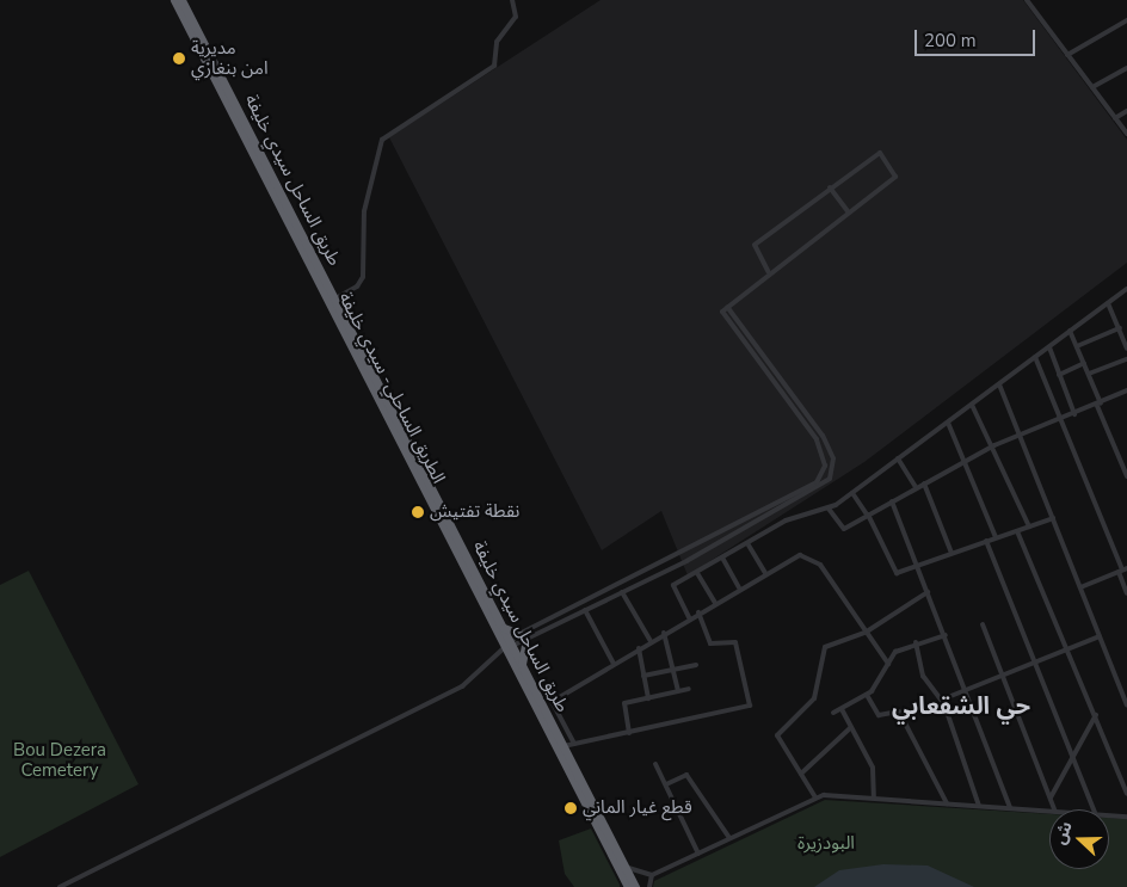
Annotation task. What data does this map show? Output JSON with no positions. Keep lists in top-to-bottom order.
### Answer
{
  "streets": {
    "highway": ["طريق الساحل سيدي خليفة", "الطريق الساحلي- سيدي خليفة"]
  },
  "crossings": [
    ["طريق الساحل سيدي خليفة", "الطريق الساحلي- سيدي خليفة"]
  ],
  "districts": ["حي الشقعابي"],
  "parks": ["Bou Dezera Cemetery", "البودزيرة"],
  "places": ["مديرية امن بنغازي", "نقطة تفتيش", "قطع غيار الماني"],
  "scale_bar": "200 m",
  "north": "left"
}
